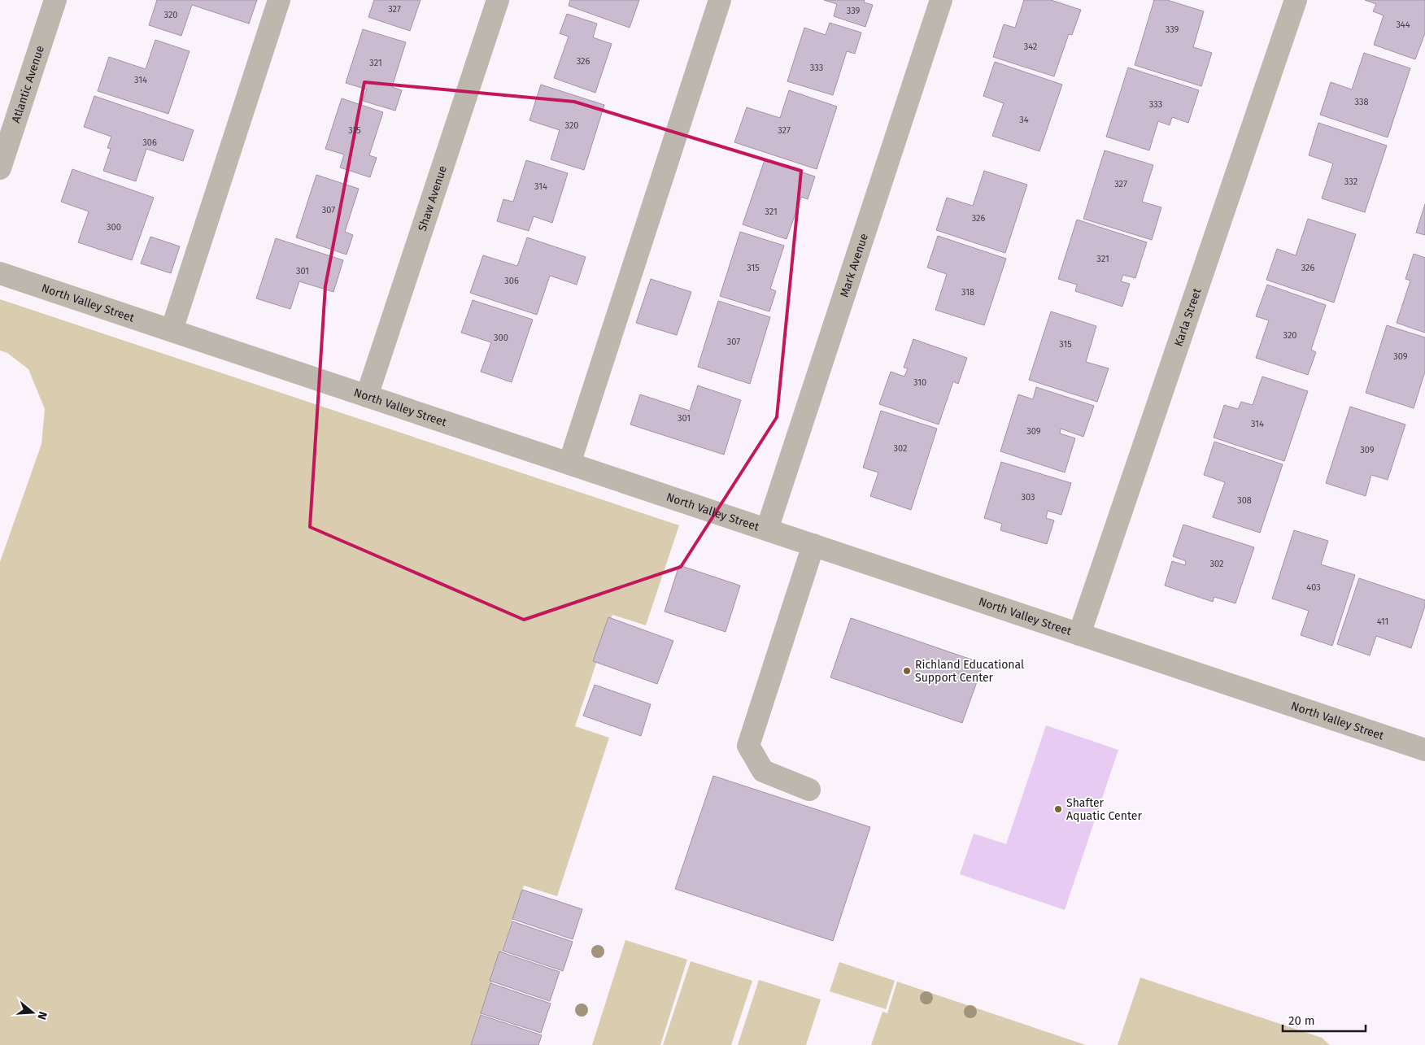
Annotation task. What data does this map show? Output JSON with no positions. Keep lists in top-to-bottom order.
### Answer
{
  "streets": {
    "street": [
      "Atlantic Avenue",
      "Shaw Avenue",
      "Mark Avenue",
      "North Valley Street",
      "Karla Street"
    ]
  },
  "crossings": [
    ["Shaw Avenue", "North Valley Street"],
    ["Mark Avenue", "North Valley Street"],
    ["North Valley Street", "Karla Street"]
  ],
  "places": ["Richland Educational Support Center", "Shafter Aquatic Center"],
  "house_numbers": [
    "327",
    "339",
    "320",
    "344",
    "339",
    "342",
    "326",
    "321",
    "333",
    "314",
    "338",
    "333",
    "34",
    "320",
    "315",
    "327",
    "306",
    "332",
    "327",
    "314",
    "307",
    "321",
    "326",
    "300",
    "321",
    "315",
    "326",
    "301",
    "306",
    "318",
    "320",
    "300",
    "307",
    "315",
    "309",
    "310",
    "301",
    "314",
    "309",
    "302",
    "309",
    "303",
    "308",
    "302",
    "403",
    "411"
  ],
  "scale_bar": "20 m",
  "north": "right"
}
